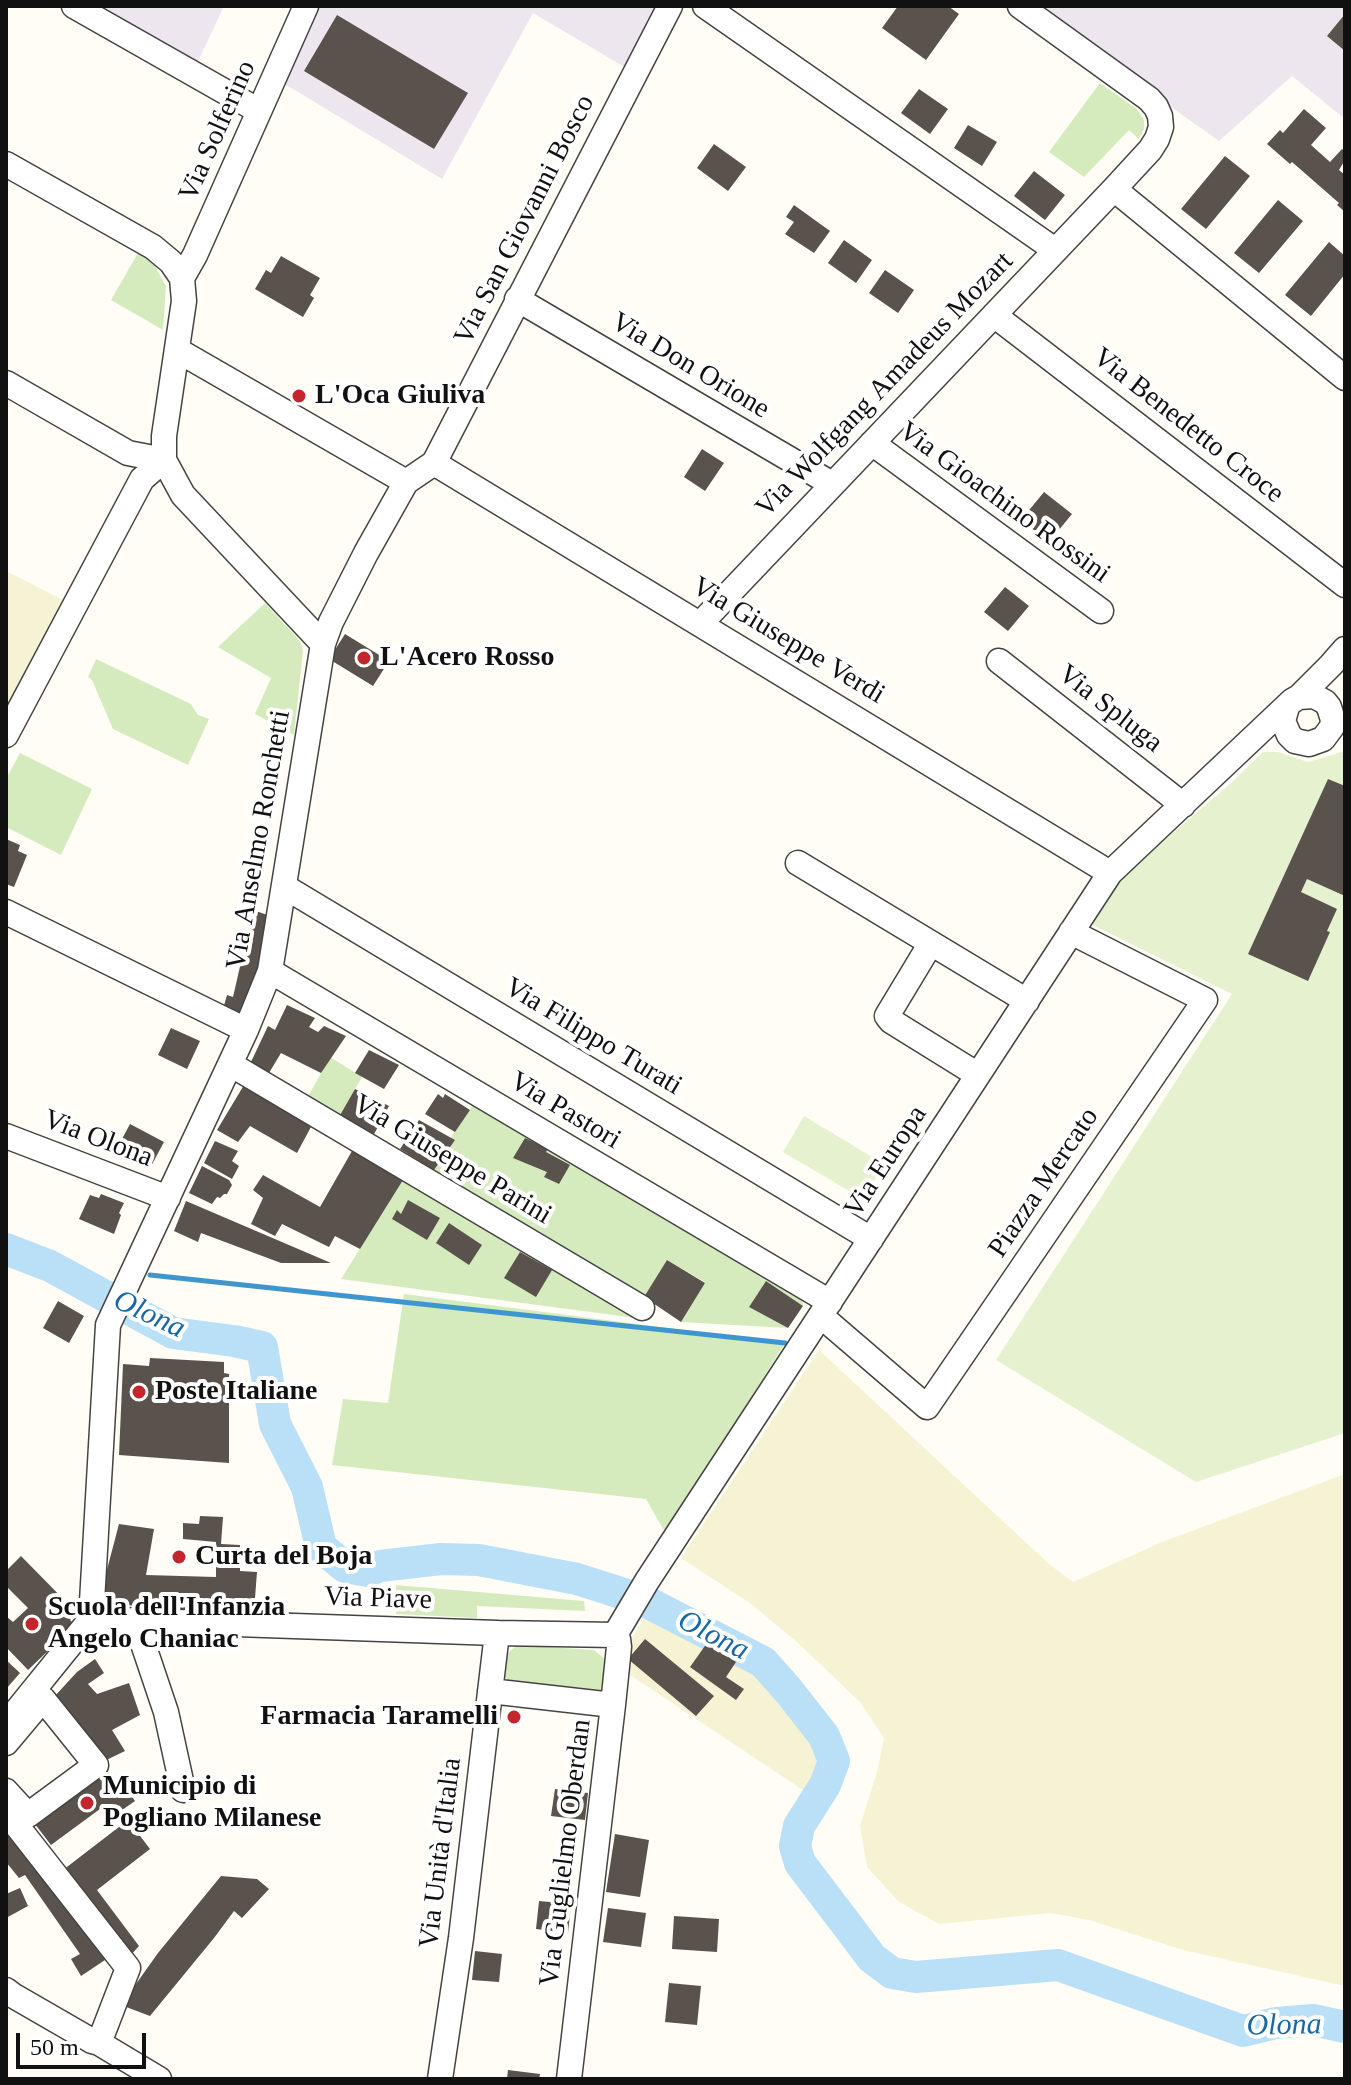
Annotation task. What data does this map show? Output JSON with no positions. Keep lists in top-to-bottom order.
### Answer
{
  "streets": {
    "street": [
      "Via Solferino",
      "Via San Giovanni Bosco",
      "Via Don Orione",
      "Via Wolfgang Amadeus Mozart",
      "Via Benedetto Croce",
      "Via Gioachino Rossini",
      "Via Giuseppe Verdi",
      "Via Spluga",
      "Via Anselmo Ronchetti",
      "Via Filippo Turati",
      "Via Pastori",
      "Via Olona",
      "Via Giuseppe Parini",
      "Via Europa",
      "Piazza Mercato",
      "Via Piave",
      "Via Unità d'Italia",
      "Via Guglielmo Oberdan"
    ]
  },
  "crossings": [
    ["Via San Giovanni Bosco", "Via Don Orione"],
    ["Via San Giovanni Bosco", "Via Giuseppe Verdi"],
    ["Via San Giovanni Bosco", "Via Anselmo Ronchetti"],
    ["Via Don Orione", "Via Wolfgang Amadeus Mozart"],
    ["Via Wolfgang Amadeus Mozart", "Via Benedetto Croce"],
    ["Via Wolfgang Amadeus Mozart", "Via Gioachino Rossini"],
    ["Via Wolfgang Amadeus Mozart", "Via Giuseppe Verdi"],
    ["Via Giuseppe Verdi", "Via Anselmo Ronchetti"],
    ["Via Giuseppe Verdi", "Via Europa"],
    ["Via Spluga", "Via Europa"],
    ["Via Anselmo Ronchetti", "Via Filippo Turati"],
    ["Via Anselmo Ronchetti", "Via Pastori"],
    ["Via Anselmo Ronchetti", "Via Olona"],
    ["Via Anselmo Ronchetti", "Via Giuseppe Parini"],
    ["Via Anselmo Ronchetti", "Via Piave"],
    ["Via Filippo Turati", "Via Europa"],
    ["Via Pastori", "Via Europa"],
    ["Via Pastori", "Piazza Mercato"],
    ["Via Europa", "Piazza Mercato"],
    ["Via Europa", "Via Piave"],
    ["Via Europa", "Via Guglielmo Oberdan"],
    ["Via Piave", "Via Unità d'Italia"],
    ["Via Piave", "Via Guglielmo Oberdan"]
  ],
  "water": ["Olona"],
  "places": [
    "L'Oca Giuliva",
    "L'Acero Rosso",
    "Poste Italiane",
    "Curta del Boja",
    "Scuola dell'Infanzia Angelo Chaniac",
    "Farmacia Taramelli",
    "Municipio di Pogliano Milanese"
  ],
  "scale_bar": "50 m"
}
